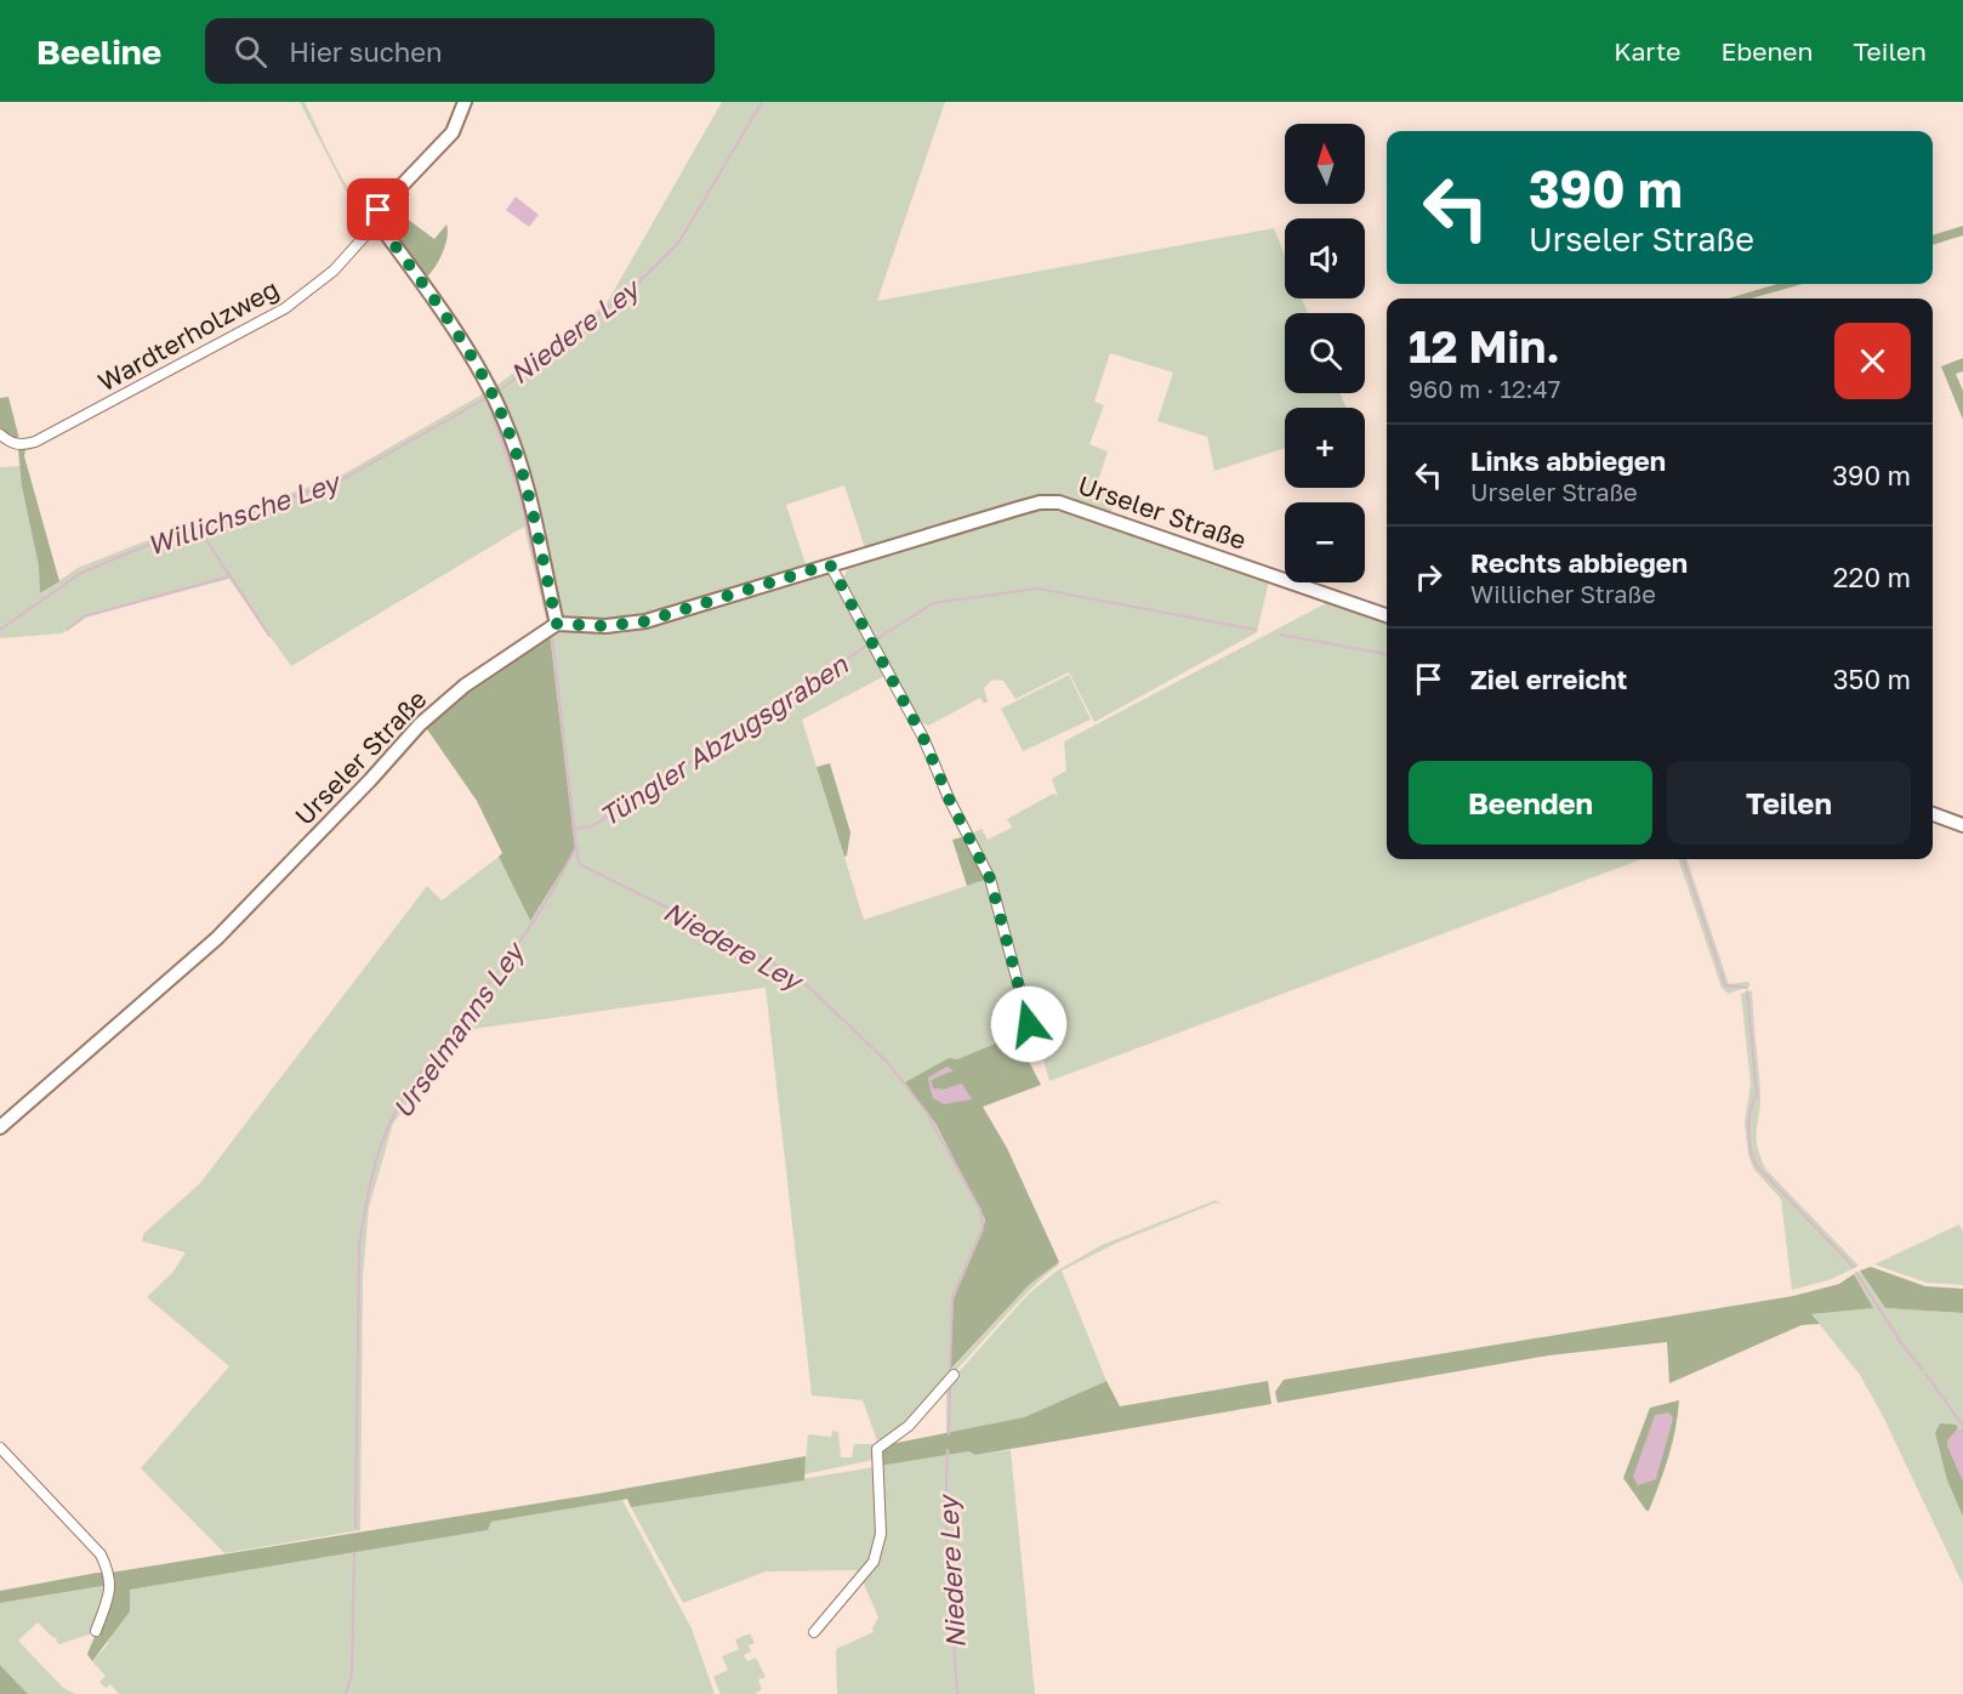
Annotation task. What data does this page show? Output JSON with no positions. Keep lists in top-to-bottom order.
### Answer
{
  "streets": {
    "street": ["Wardterholzweg", "Urseler Straße"]
  },
  "water": [
    "Niedere Ley",
    "Willichsche Ley",
    "Tüngler Abzugsgraben",
    "Urselmanns Ley"
  ],
  "north": "top",
  "page": {
    "header": "Beeline",
    "search": "Hier suchen",
    "nav": ["Karte", "Ebenen", "Teilen"],
    "map_buttons": ["+", "−"],
    "turn": ["390 m", "Urseler Straße"],
    "heading": ["12 Min.", "960 m · 12:47"],
    "list": [
      {
        "name": "Links abbiegen",
        "note": "Urseler Straße",
        "value": "390 m"
      },
      {
        "name": "Rechts abbiegen",
        "note": "Willicher Straße",
        "value": "220 m"
      },
      {
        "name": "Ziel erreicht",
        "value": "350 m"
      }
    ],
    "buttons": ["Beenden", "Teilen"]
  }
}
